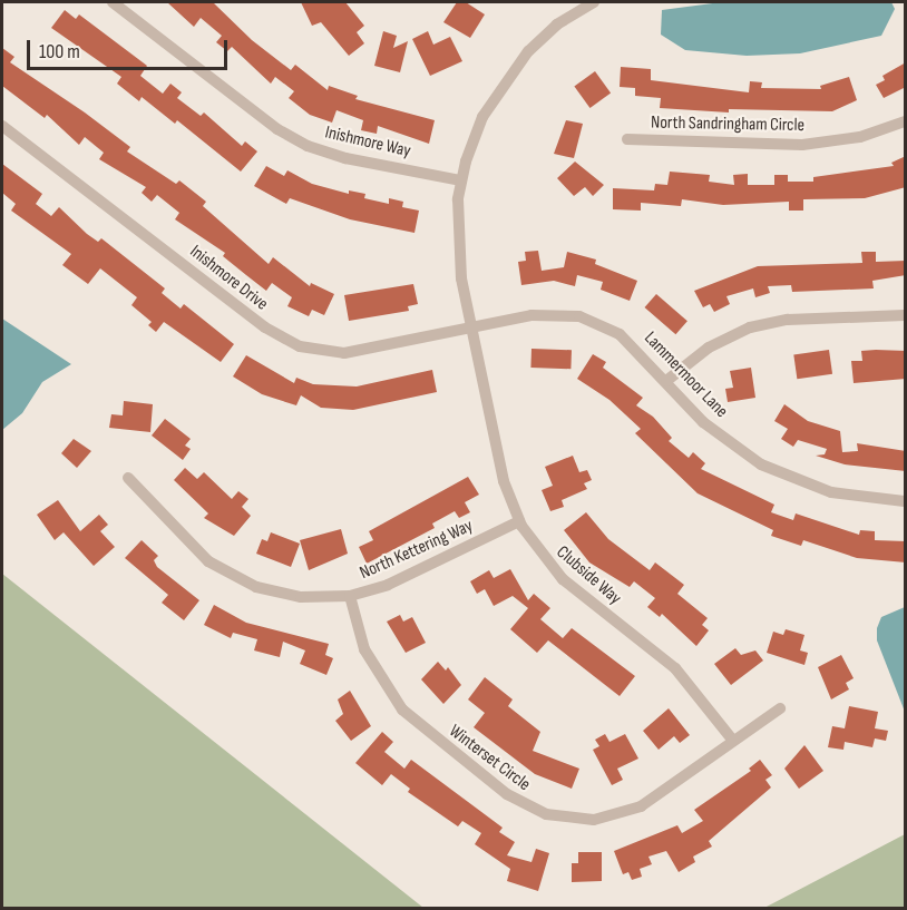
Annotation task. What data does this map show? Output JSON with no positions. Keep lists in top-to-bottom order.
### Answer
{
  "streets": {
    "street": [
      "North Sandringham Circle",
      "Inishmore Way",
      "Inishmore Drive",
      "Lammermoor Lane",
      "North Kettering Way",
      "Clubside Way",
      "Winterset Circle"
    ]
  },
  "crossings": [
    ["Inishmore Way", "Clubside Way"],
    ["Inishmore Drive", "Lammermoor Lane"],
    ["Inishmore Drive", "Clubside Way"],
    ["Lammermoor Lane", "Clubside Way"],
    ["North Kettering Way", "Clubside Way"],
    ["North Kettering Way", "Winterset Circle"],
    ["Clubside Way", "Winterset Circle"]
  ],
  "scale_bar": "100 m"
}
